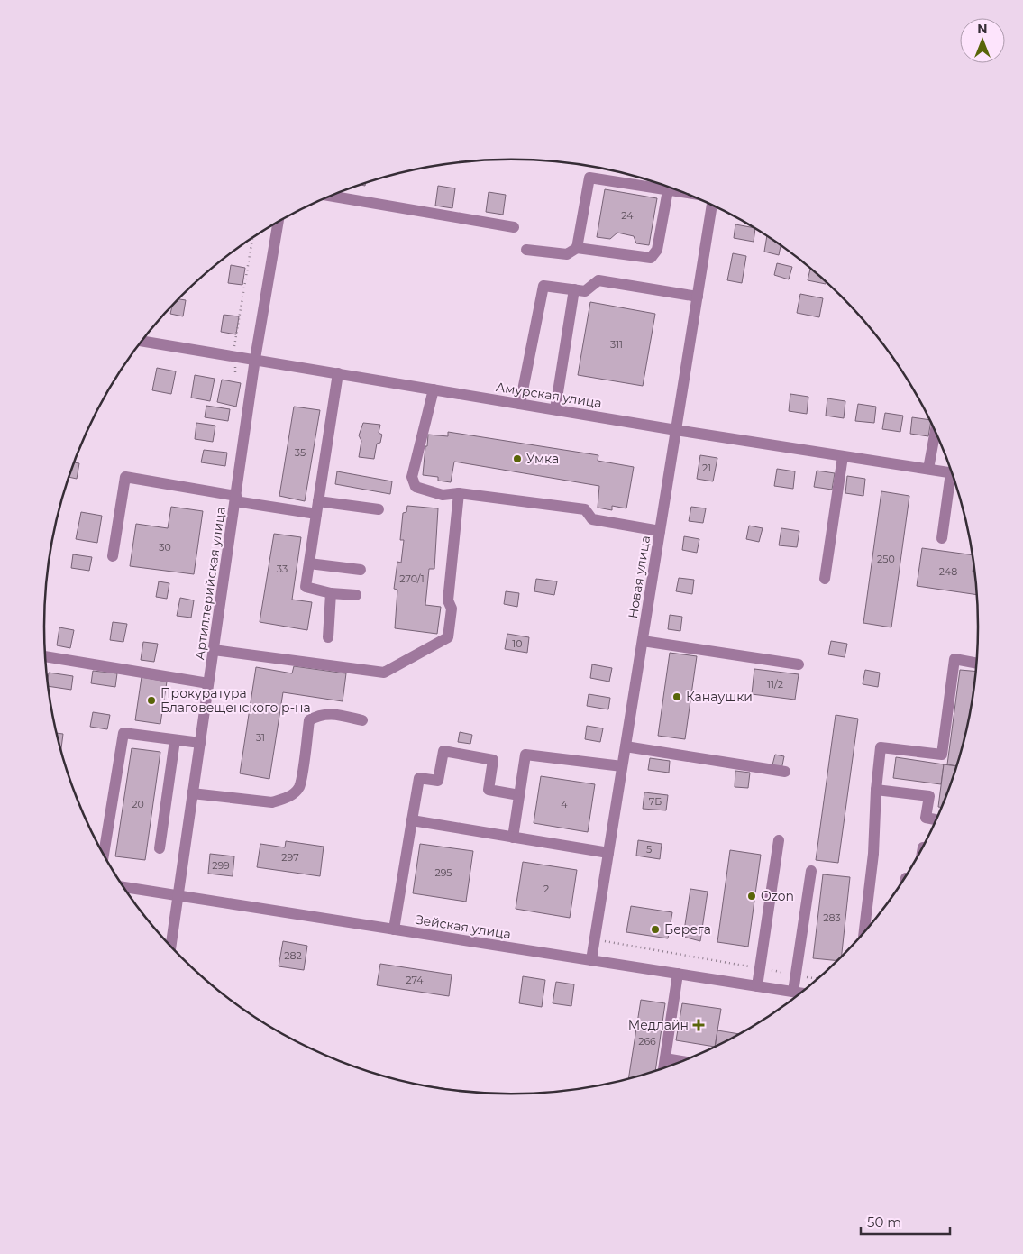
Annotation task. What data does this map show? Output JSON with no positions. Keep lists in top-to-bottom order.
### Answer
{
  "streets": {
    "street": [
      "Амурская улица",
      "Новая улица",
      "Артиллерийская улица",
      "Зейская улица"
    ]
  },
  "crossings": [
    ["Амурская улица", "Новая улица"],
    ["Амурская улица", "Артиллерийская улица"],
    ["Новая улица", "Зейская улица"],
    ["Артиллерийская улица", "Зейская улица"]
  ],
  "places": {
    "other": [
      "Умка",
      "Канаушки",
      "Прокуратура Благовещенского р-на",
      "Ozon",
      "Берега"
    ],
    "health": ["Медлайн"]
  },
  "house_numbers": [
    "24",
    "311",
    "35",
    "21",
    "30",
    "250",
    "33",
    "248",
    "270/1",
    "10",
    "11/2",
    "31",
    "7Б",
    "20",
    "4",
    "5",
    "297",
    "299",
    "295",
    "2",
    "283",
    "282",
    "274",
    "266"
  ],
  "scale_bar": "50 m",
  "north": "top"
}
